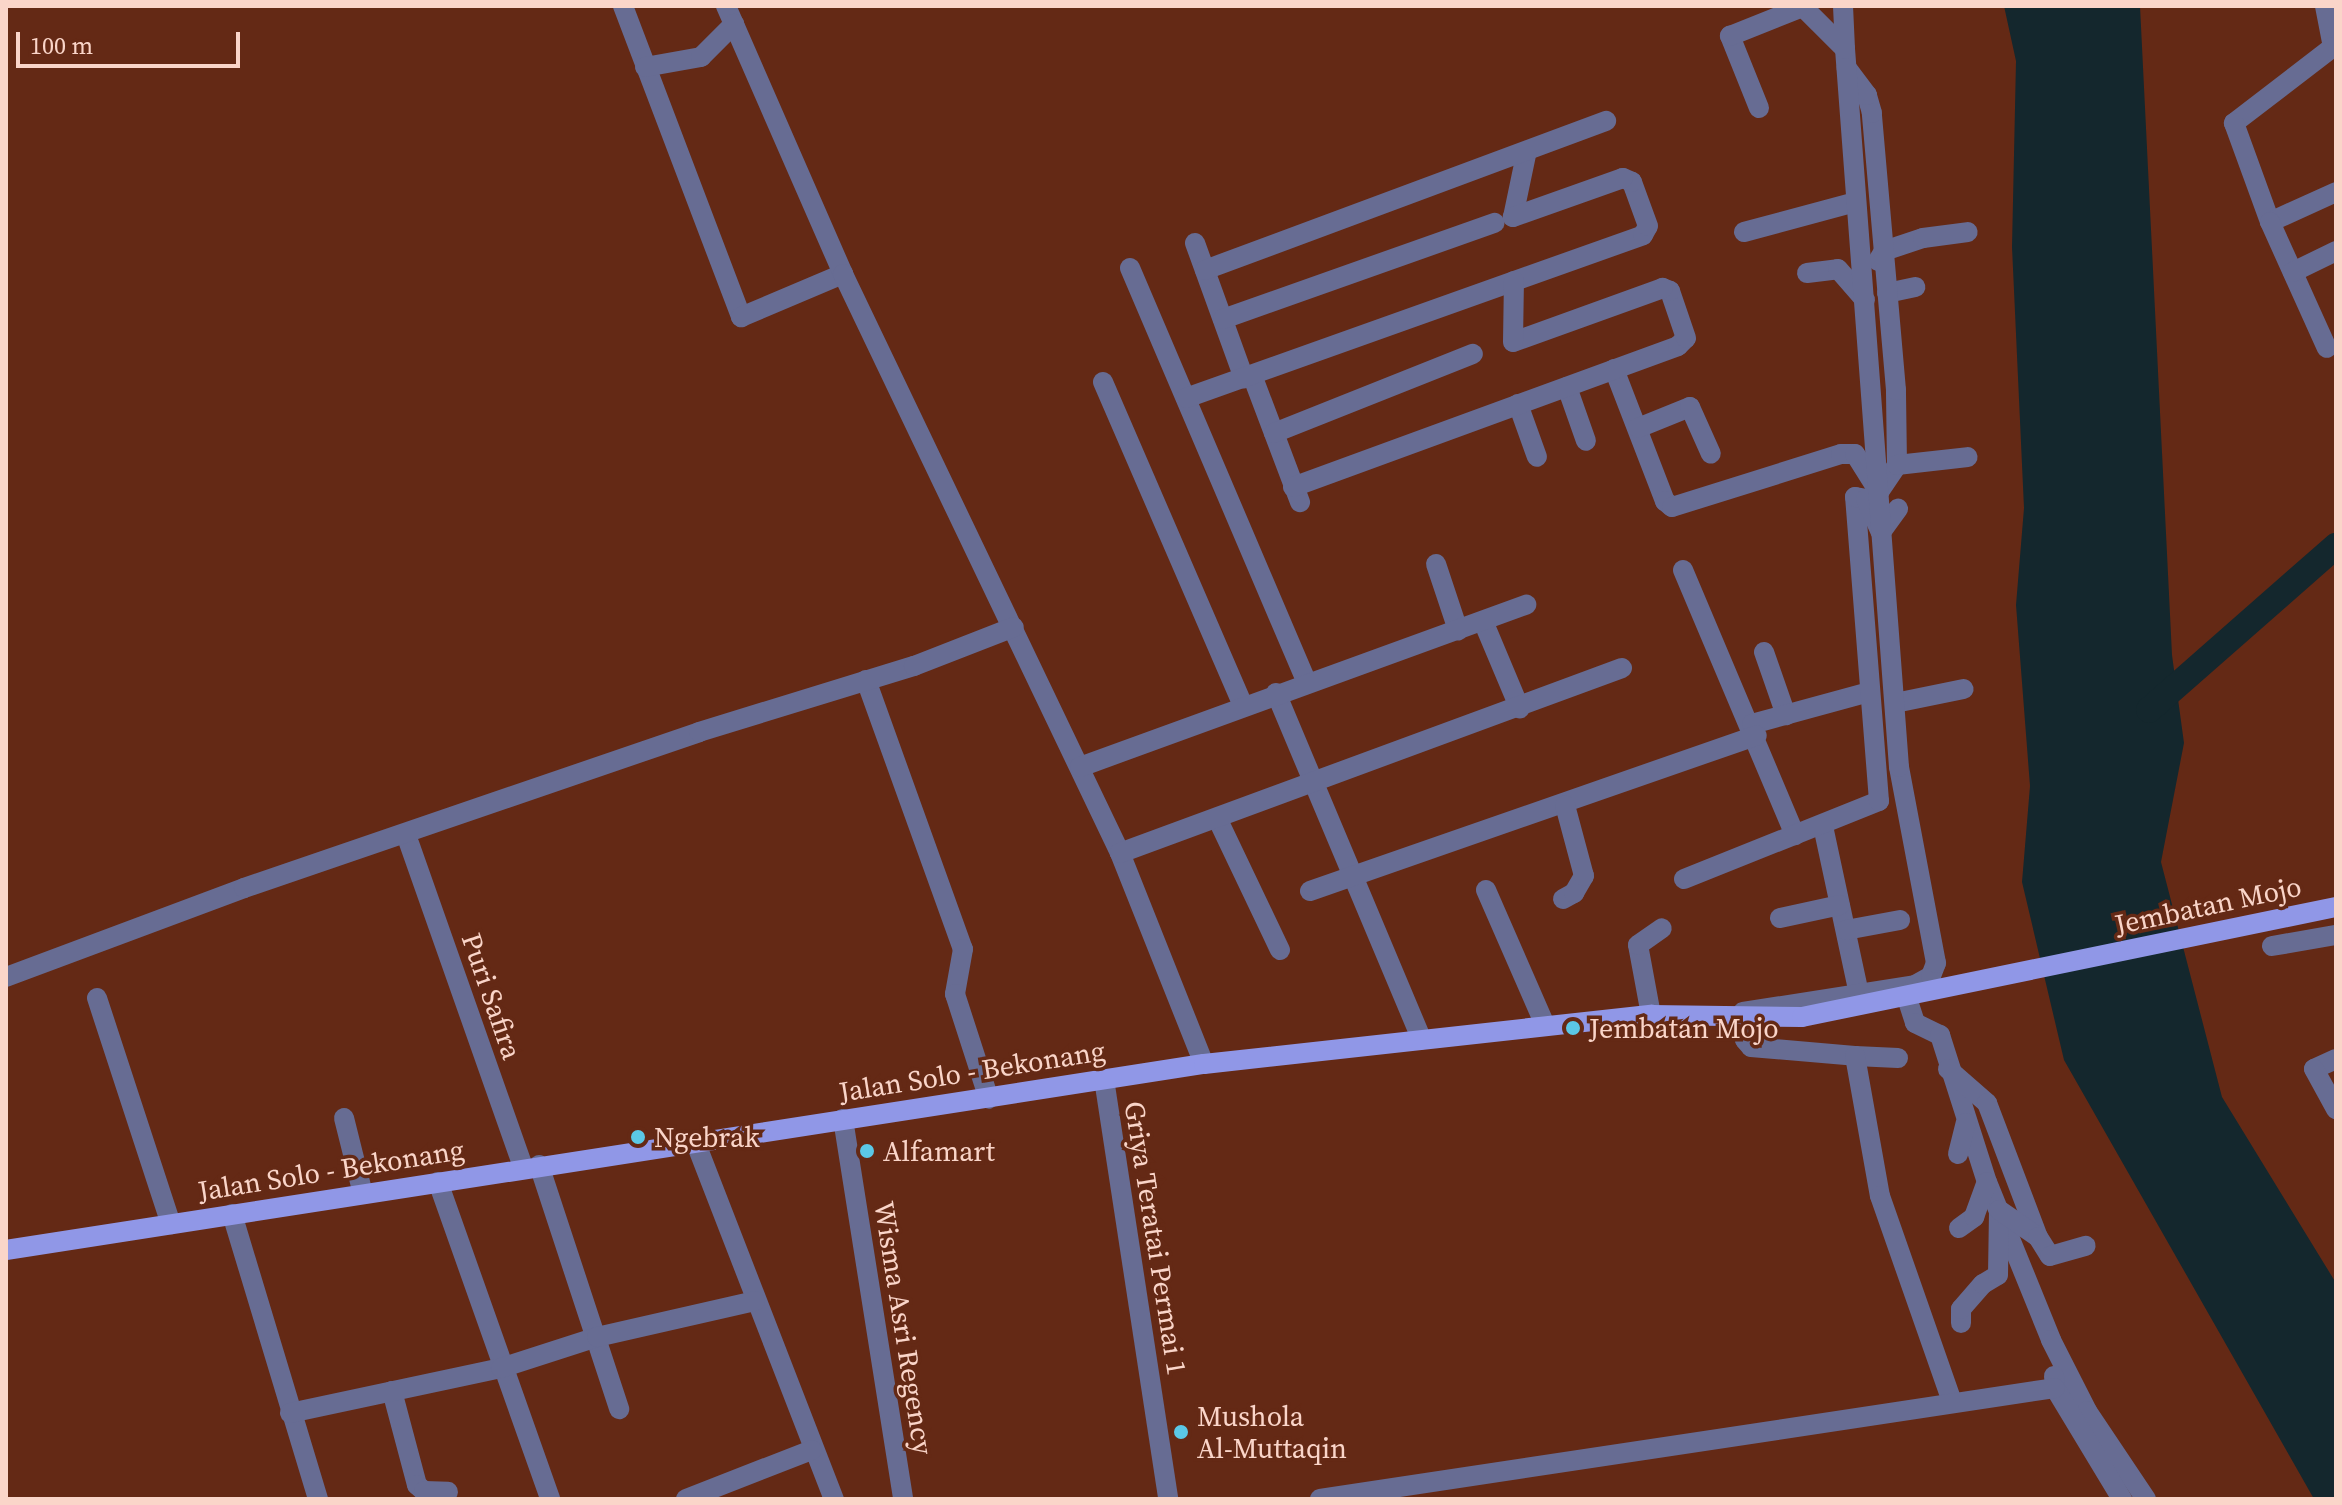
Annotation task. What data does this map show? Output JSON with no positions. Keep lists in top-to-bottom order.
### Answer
{
  "streets": {
    "main road": ["Jembatan Mojo", "Jalan Solo - Bekonang"],
    "street": ["Puri Safira", "Griya Teratai Permai 1", "Wisma Asri Regency"]
  },
  "crossings": [
    ["Jembatan Mojo", "Jalan Solo - Bekonang"],
    ["Puri Safira", "Jalan Solo - Bekonang"],
    ["Jalan Solo - Bekonang", "Griya Teratai Permai 1"],
    ["Jalan Solo - Bekonang", "Wisma Asri Regency"]
  ],
  "places": [
    "Jembatan Mojo",
    "Ngebrak",
    "Alfamart",
    "Mushola Al-Muttaqin"
  ],
  "scale_bar": "100 m"
}
